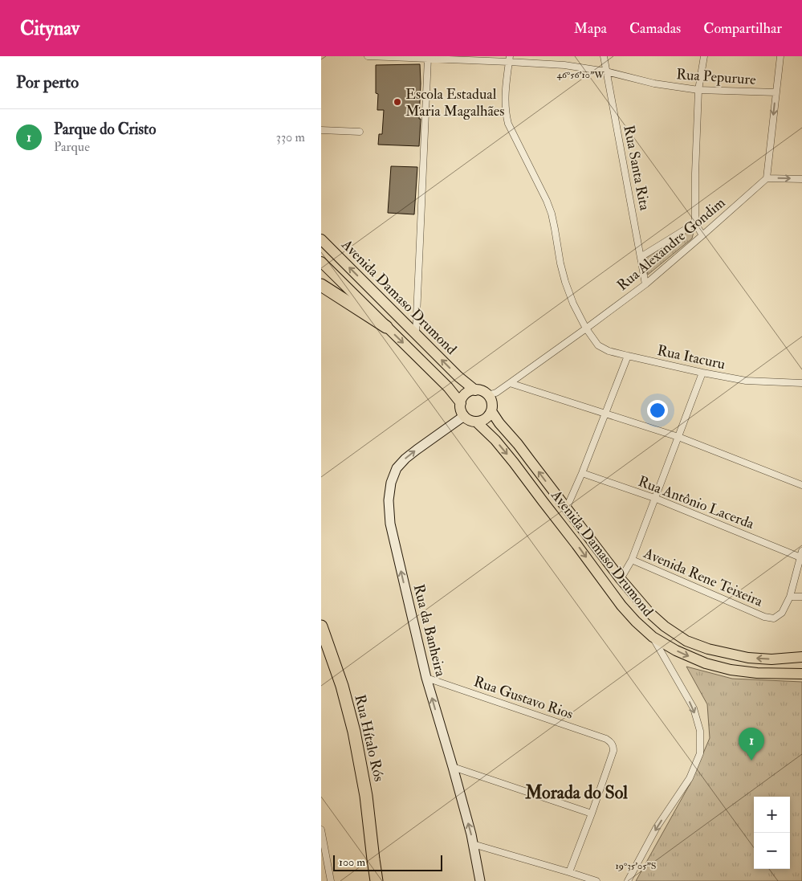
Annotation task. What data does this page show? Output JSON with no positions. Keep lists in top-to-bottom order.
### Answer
{
  "streets": {
    "highway": ["Rua Hítalo Rós"],
    "main road": ["Avenida Damaso Drumond"],
    "street": [
      "Rua Pepurure",
      "Rua Santa Rita",
      "Rua Alexandre Gondim",
      "Rua Itacuru",
      "Rua Antônio Lacerda",
      "Avenida Rene Teixeira",
      "Rua da Banheira",
      "Rua Gustavo Rios"
    ]
  },
  "crossings": [
    ["Rua Pepurure", "Rua Santa Rita"],
    ["Rua Pepurure", "Rua Itacuru"],
    ["Rua Santa Rita", "Rua Alexandre Gondim"],
    ["Rua Alexandre Gondim", "Avenida Damaso Drumond"],
    ["Rua Alexandre Gondim", "Rua Itacuru"],
    ["Rua Alexandre Gondim", "Rua da Banheira"],
    ["Avenida Damaso Drumond", "Rua da Banheira"],
    ["Rua Antônio Lacerda", "Avenida Rene Teixeira"],
    ["Rua da Banheira", "Rua Gustavo Rios"]
  ],
  "one_way": ["Rua da Banheira"],
  "districts": ["Morada do Sol"],
  "places": ["Escola Estadual Maria Magalhães"],
  "scale_bar": "100 m",
  "page": {
    "header": "Citynav",
    "nav": ["Mapa", "Camadas", "Compartilhar"],
    "heading": "Por perto",
    "list": [
      {
        "mark": "1",
        "name": "Parque do Cristo",
        "note": "Parque",
        "value": "330 m"
      }
    ],
    "pins": "1",
    "map_buttons": ["+", "−"],
    "scale": "100 m"
  },
  "coordinates": ["46°56'10\"W", "19°35'05\"S"]
}
